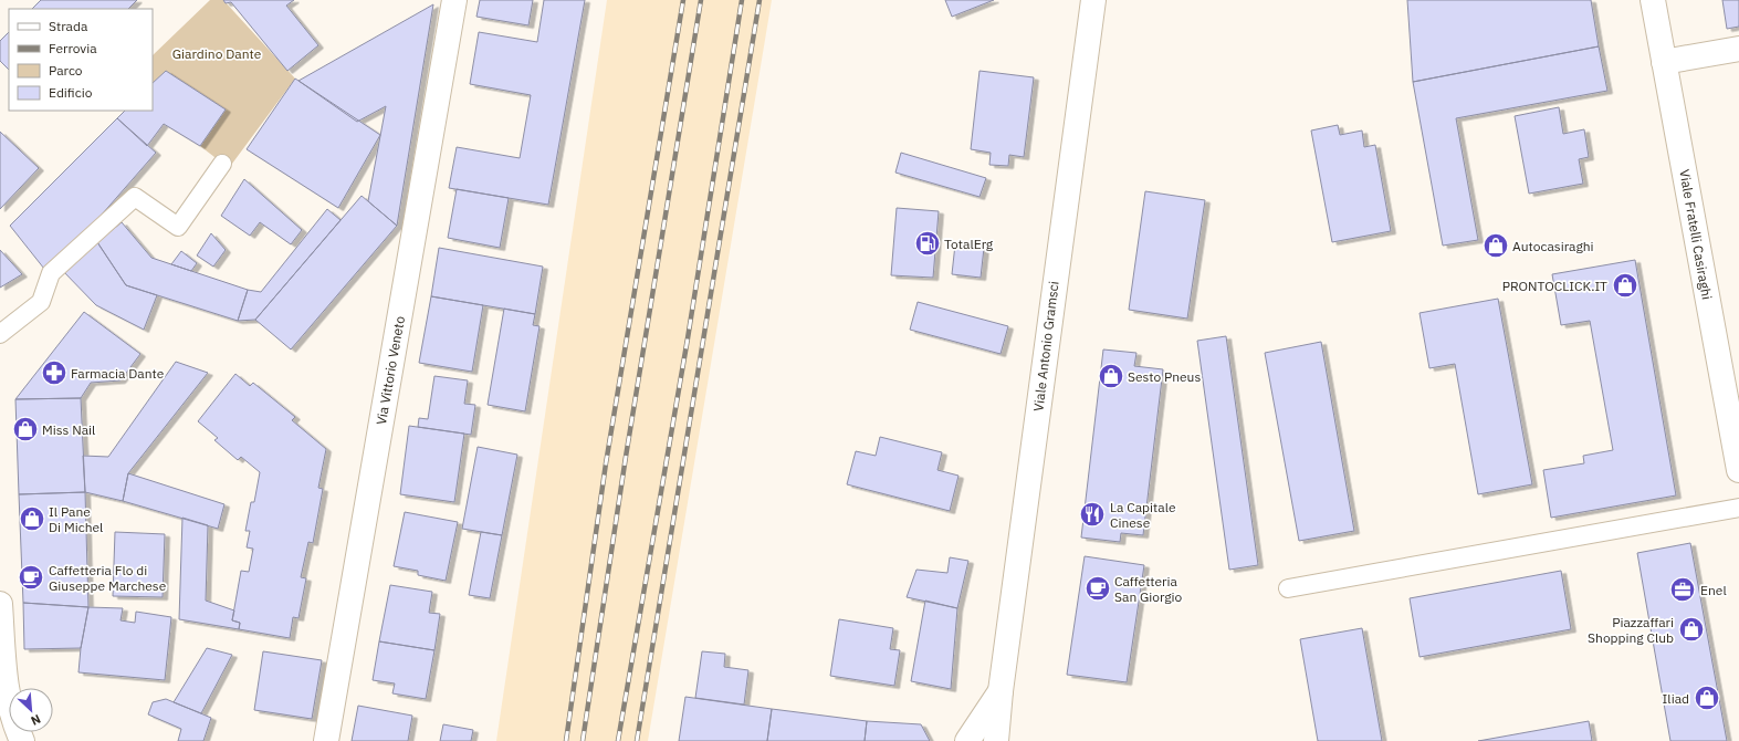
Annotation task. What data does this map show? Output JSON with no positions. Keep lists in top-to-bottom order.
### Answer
{
  "streets": {
    "street": ["Viale Fratelli Casiraghi", "Viale Antonio Gramsci", "Via Vittorio Veneto"]
  },
  "parks": ["Giardino Dante"],
  "places": {
    "fuel station": ["TotalErg"],
    "shop": [
      "Autocasiraghi",
      "PRONTOCLICK.IT",
      "Sesto Pneus",
      "Miss Nail",
      "Il Pane Di Michel",
      "Piazzaffari Shopping Club",
      "Iliad"
    ],
    "pharmacy": ["Farmacia Dante"],
    "restaurant": ["La Capitale Cinese"],
    "cafe": ["Caffetteria Flo di Giuseppe Marchese", "Caffetteria San Giorgio"],
    "office": ["Enel"]
  },
  "legend": [
    "Strada",
    "Ferrovia",
    "Parco",
    "Edificio"
  ],
  "north": "bottom right"
}
